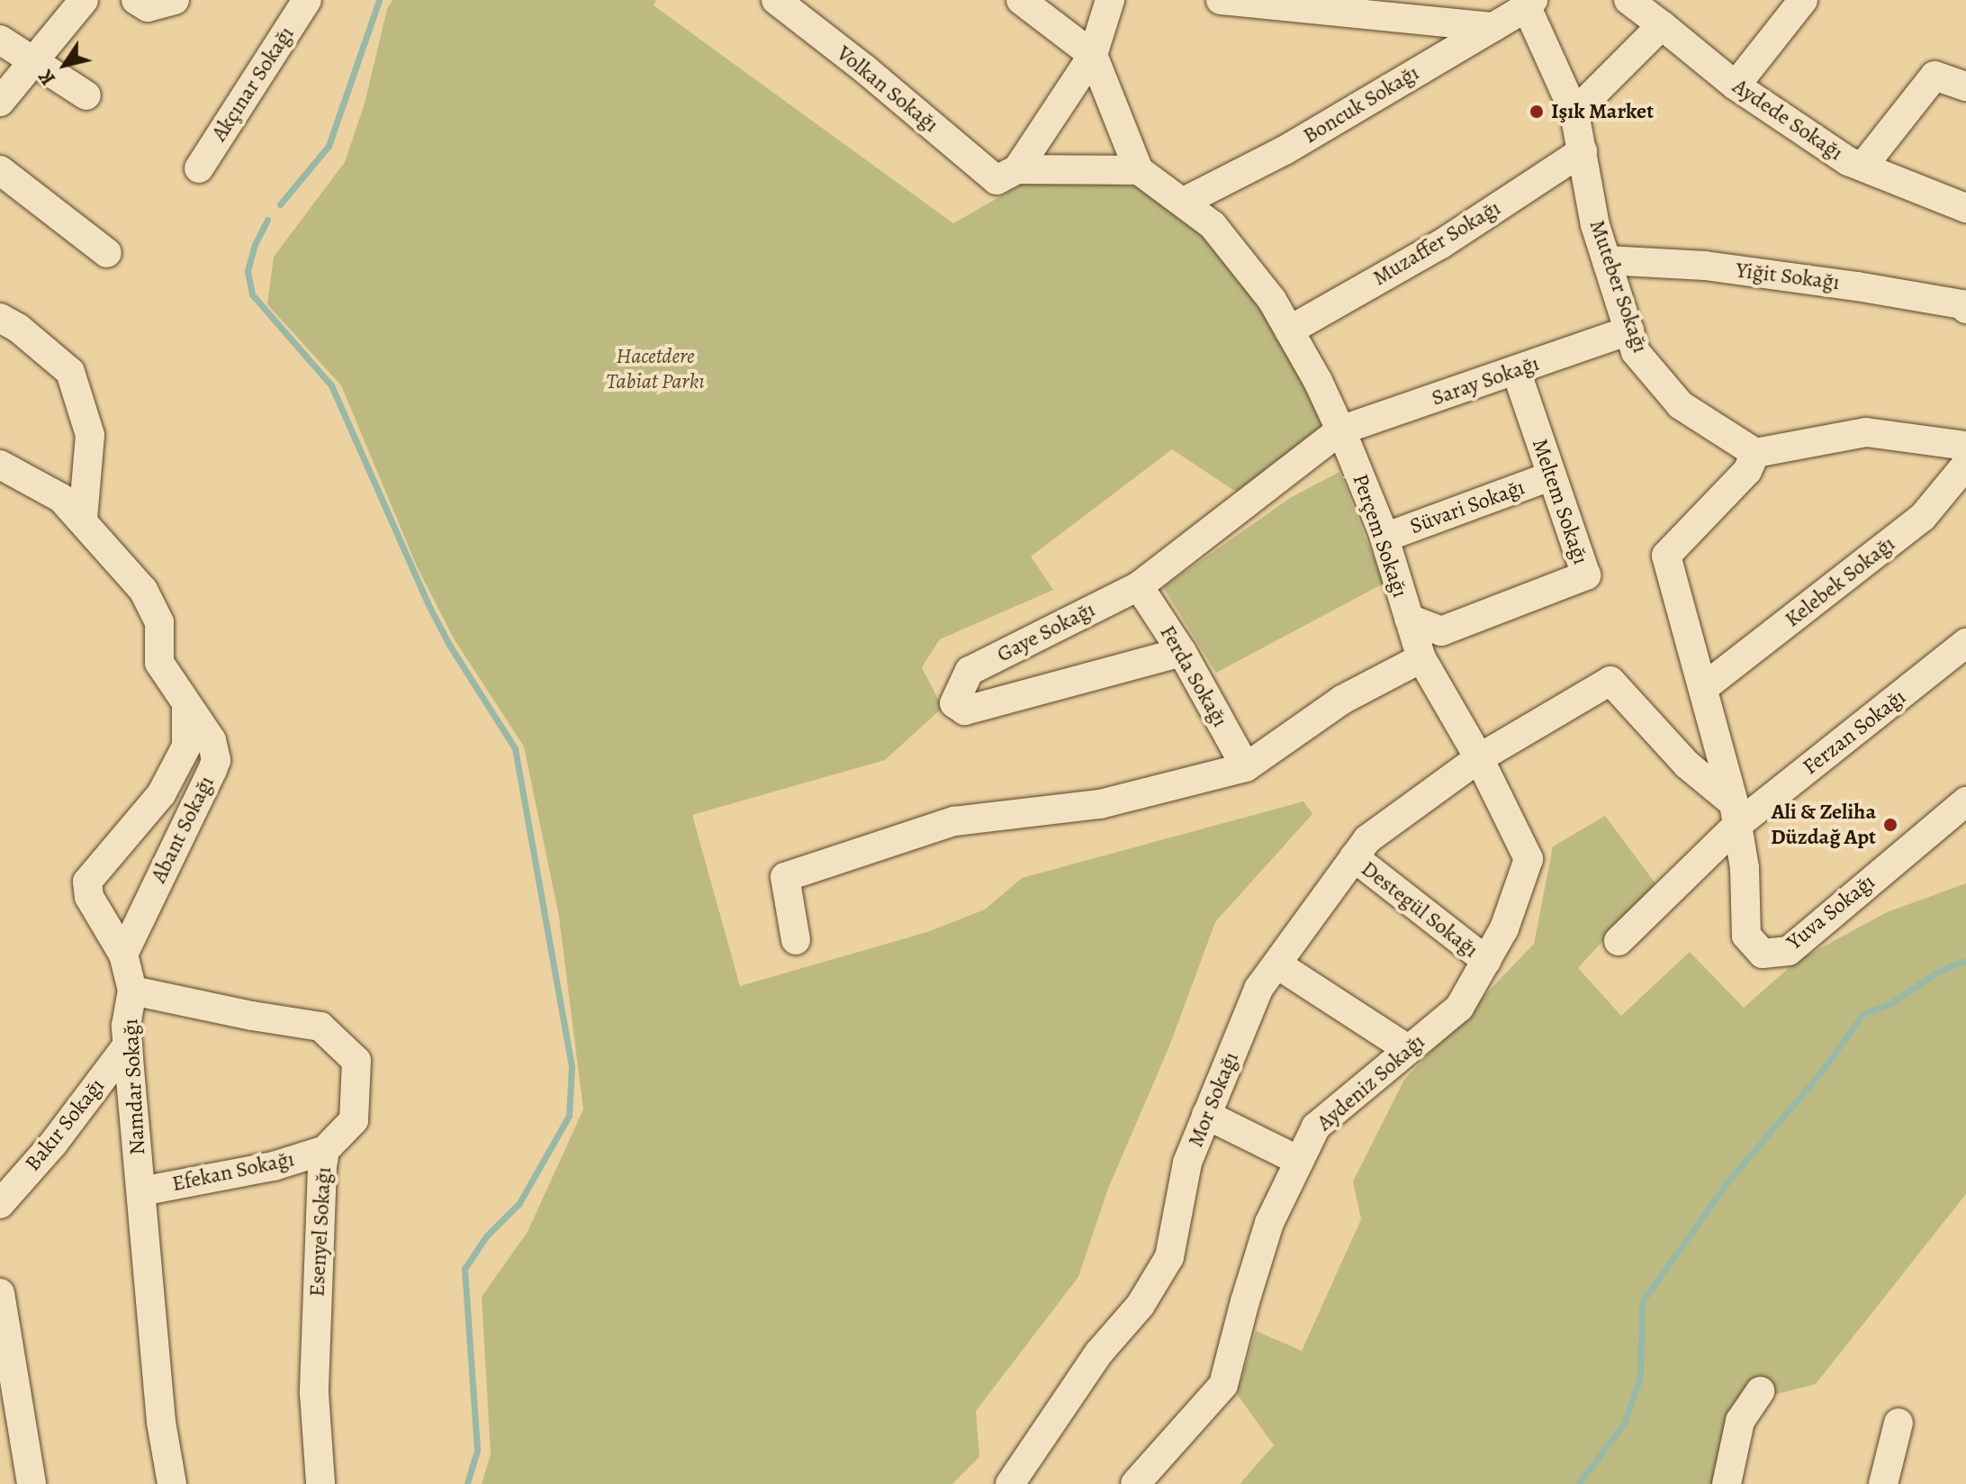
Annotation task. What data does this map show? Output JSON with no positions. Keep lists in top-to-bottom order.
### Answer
{
  "streets": {
    "street": [
      "Akçınar Sokağı",
      "Volkan Sokağı",
      "Boncuk Sokağı",
      "Aydede Sokağı",
      "Muzaffer Sokağı",
      "Yiğit Sokağı",
      "Muteber Sokağı",
      "Saray Sokağı",
      "Meltem Sokağı",
      "Süvari Sokağı",
      "Perçem Sokağı",
      "Kelebek Sokağı",
      "Gaye Sokağı",
      "Ferda Sokağı",
      "Ferzan Sokağı",
      "Abant Sokağı",
      "Destegül Sokağı",
      "Yuva Sokağı",
      "Aydeniz Sokağı",
      "Namdar Sokağı",
      "Mor Sokağı",
      "Bakır Sokağı",
      "Efekan Sokağı",
      "Esenyel Sokağı"
    ]
  },
  "crossings": [
    ["Boncuk Sokağı", "Muteber Sokağı"],
    ["Boncuk Sokağı", "Perçem Sokağı"],
    ["Muzaffer Sokağı", "Muteber Sokağı"],
    ["Muzaffer Sokağı", "Perçem Sokağı"],
    ["Yiğit Sokağı", "Muteber Sokağı"],
    ["Muteber Sokağı", "Saray Sokağı"],
    ["Saray Sokağı", "Meltem Sokağı"],
    ["Saray Sokağı", "Perçem Sokağı"],
    ["Saray Sokağı", "Gaye Sokağı"],
    ["Meltem Sokağı", "Süvari Sokağı"],
    ["Meltem Sokağı", "Perçem Sokağı"],
    ["Süvari Sokağı", "Perçem Sokağı"],
    ["Perçem Sokağı", "Gaye Sokağı"],
    ["Perçem Sokağı", "Aydeniz Sokağı"],
    ["Perçem Sokağı", "Mor Sokağı"],
    ["Gaye Sokağı", "Ferda Sokağı"],
    ["Ferzan Sokağı", "Yuva Sokağı"],
    ["Abant Sokağı", "Namdar Sokağı"],
    ["Destegül Sokağı", "Aydeniz Sokağı"],
    ["Destegül Sokağı", "Mor Sokağı"],
    ["Aydeniz Sokağı", "Mor Sokağı"],
    ["Namdar Sokağı", "Bakır Sokağı"],
    ["Namdar Sokağı", "Efekan Sokağı"],
    ["Namdar Sokağı", "Esenyel Sokağı"],
    ["Efekan Sokağı", "Esenyel Sokağı"]
  ],
  "parks": ["Hacetdere Tabiat Parkı"],
  "places": ["Işık Market", "Ali & Zeliha Düzdağ Apt"],
  "north": "bottom left"
}
